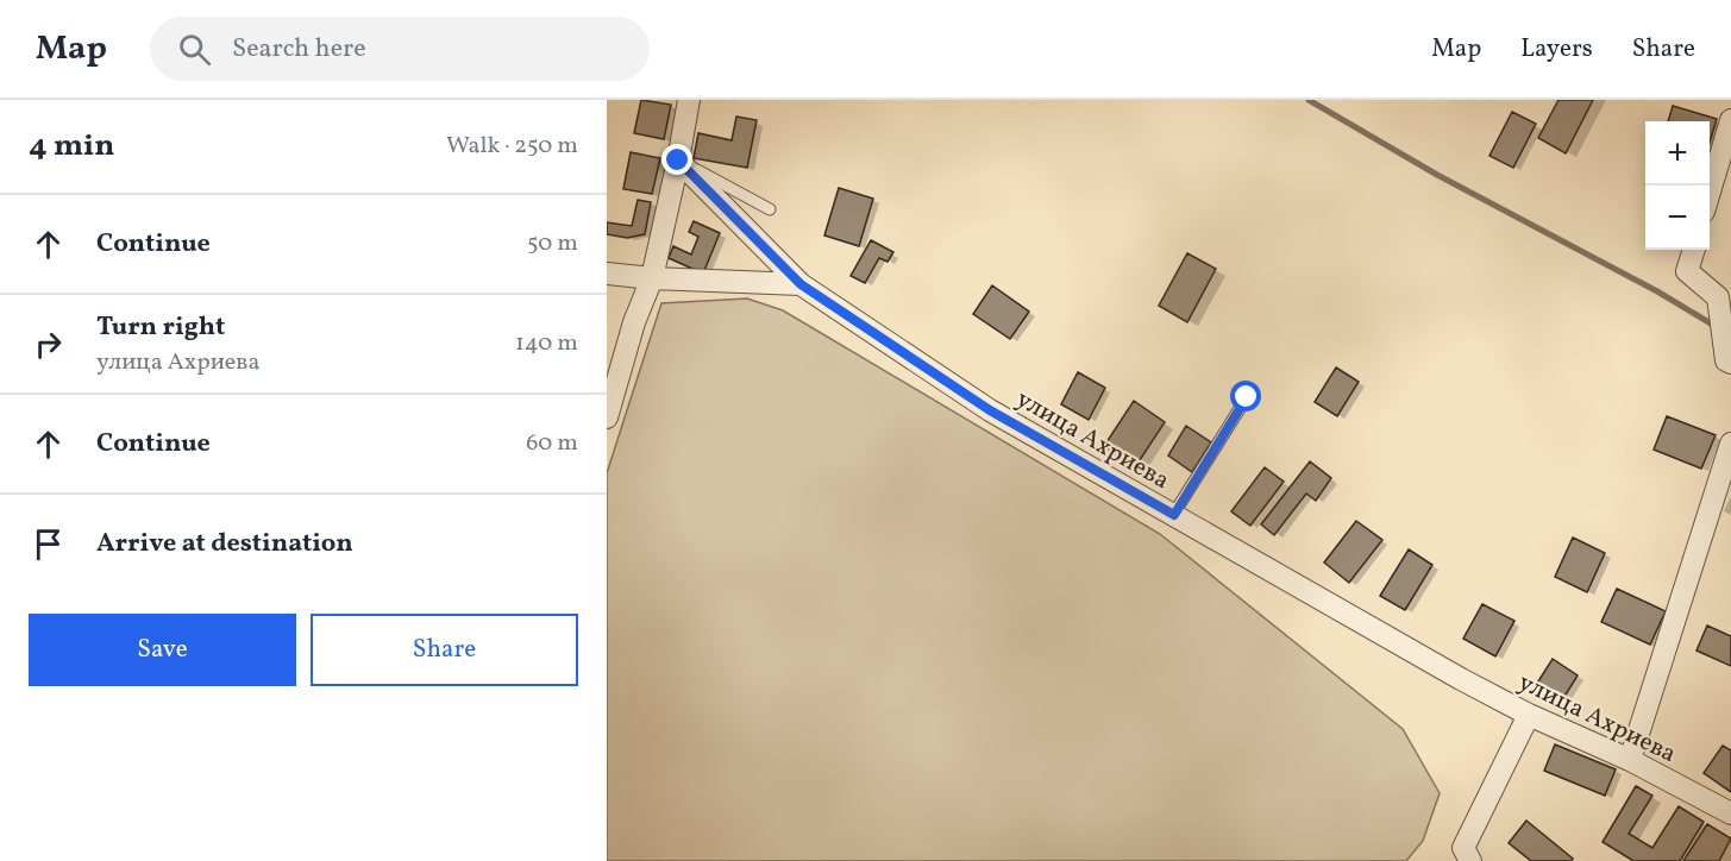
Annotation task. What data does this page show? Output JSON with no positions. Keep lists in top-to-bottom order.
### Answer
{
  "streets": {
    "street": ["улица Ахриева"]
  },
  "page": {
    "header": "Map",
    "search": "Search here",
    "nav": ["Map", "Layers", "Share"],
    "heading": ["4 min", "Walk · 250 m"],
    "map_buttons": ["+", "−"],
    "list": [
      ["Continue", "50 m"],
      ["Turn right", "улица Ахриева", "140 m"],
      ["Continue", "60 m"],
      "Arrive at destination"
    ],
    "buttons": ["Save", "Share"]
  }
}
